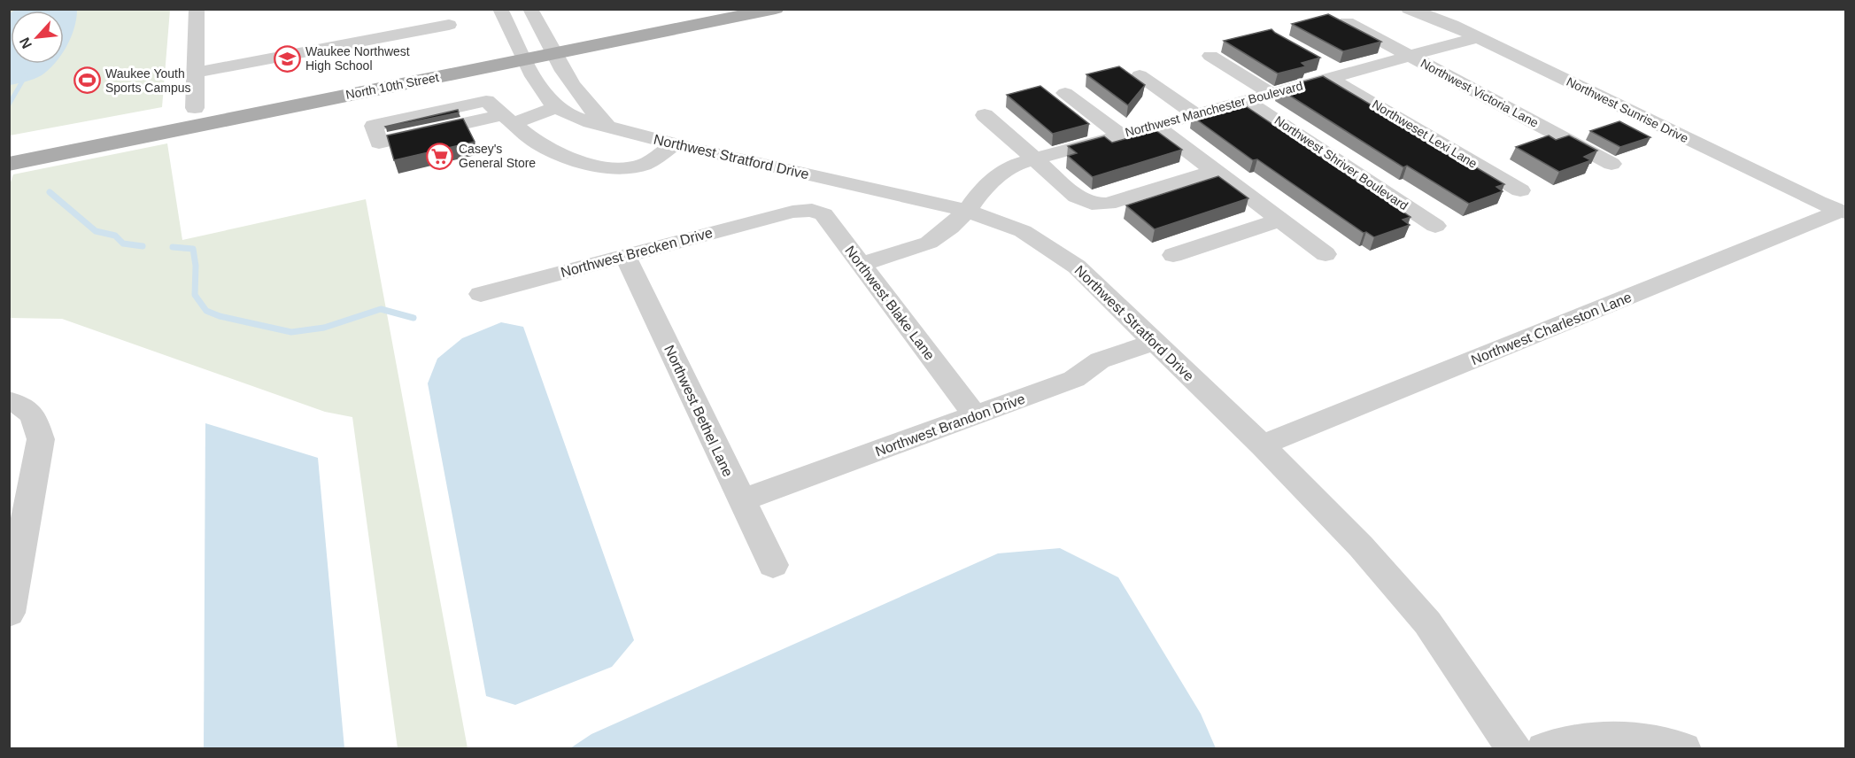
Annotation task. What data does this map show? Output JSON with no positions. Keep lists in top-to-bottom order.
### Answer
{
  "streets": {
    "main road": ["North 10th Street"],
    "street": [
      "Northwest Victoria Lane",
      "Northwest Manchester Boulevard",
      "Northwest Sunrise Drive",
      "Northweset Lexi Lane",
      "Northwest Stratford Drive",
      "Northwest Shriver Boulevard",
      "Northwest Brecken Drive",
      "Northwest Blake Lane",
      "Northwest Charleston Lane",
      "Northwest Bethel Lane",
      "Northwest Brandon Drive"
    ]
  },
  "crossings": [
    ["North 10th Street", "Northwest Stratford Drive"],
    ["Northwest Victoria Lane", "Northwest Manchester Boulevard"],
    ["Northwest Manchester Boulevard", "Northwest Sunrise Drive"],
    ["Northwest Manchester Boulevard", "Northweset Lexi Lane"],
    ["Northwest Manchester Boulevard", "Northwest Stratford Drive"],
    ["Northwest Manchester Boulevard", "Northwest Shriver Boulevard"],
    ["Northwest Manchester Boulevard", "Northwest Blake Lane"],
    ["Northwest Sunrise Drive", "Northwest Charleston Lane"],
    ["Northwest Stratford Drive", "Northwest Charleston Lane"],
    ["Northwest Stratford Drive", "Northwest Brandon Drive"],
    ["Northwest Brecken Drive", "Northwest Blake Lane"],
    ["Northwest Brecken Drive", "Northwest Bethel Lane"],
    ["Northwest Blake Lane", "Northwest Brandon Drive"],
    ["Northwest Bethel Lane", "Northwest Brandon Drive"]
  ],
  "places": {
    "school or university": ["Waukee Northwest High School"],
    "sports": ["Waukee Youth Sports Campus"],
    "supermarket": ["Casey's General Store"]
  },
  "north": "bottom left"
}
